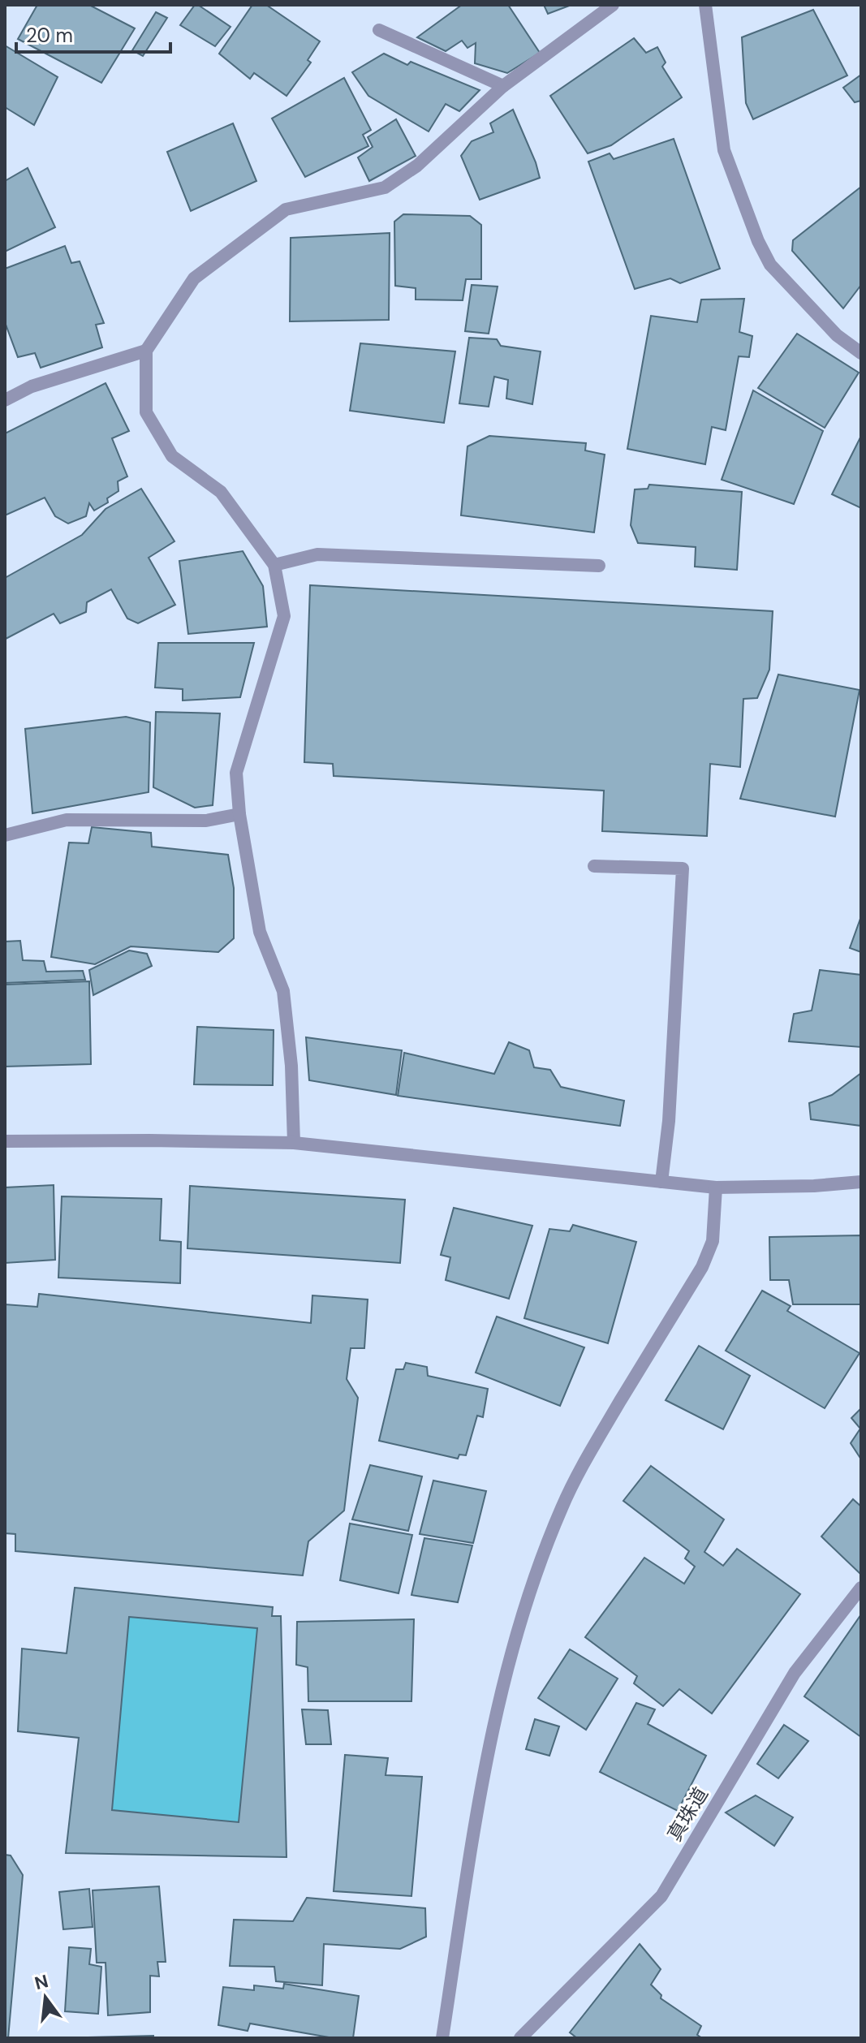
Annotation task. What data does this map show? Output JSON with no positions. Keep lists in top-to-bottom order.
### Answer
{
  "streets": {
    "street": ["真珠道"]
  },
  "scale_bar": "20 m",
  "north": "top"
}
